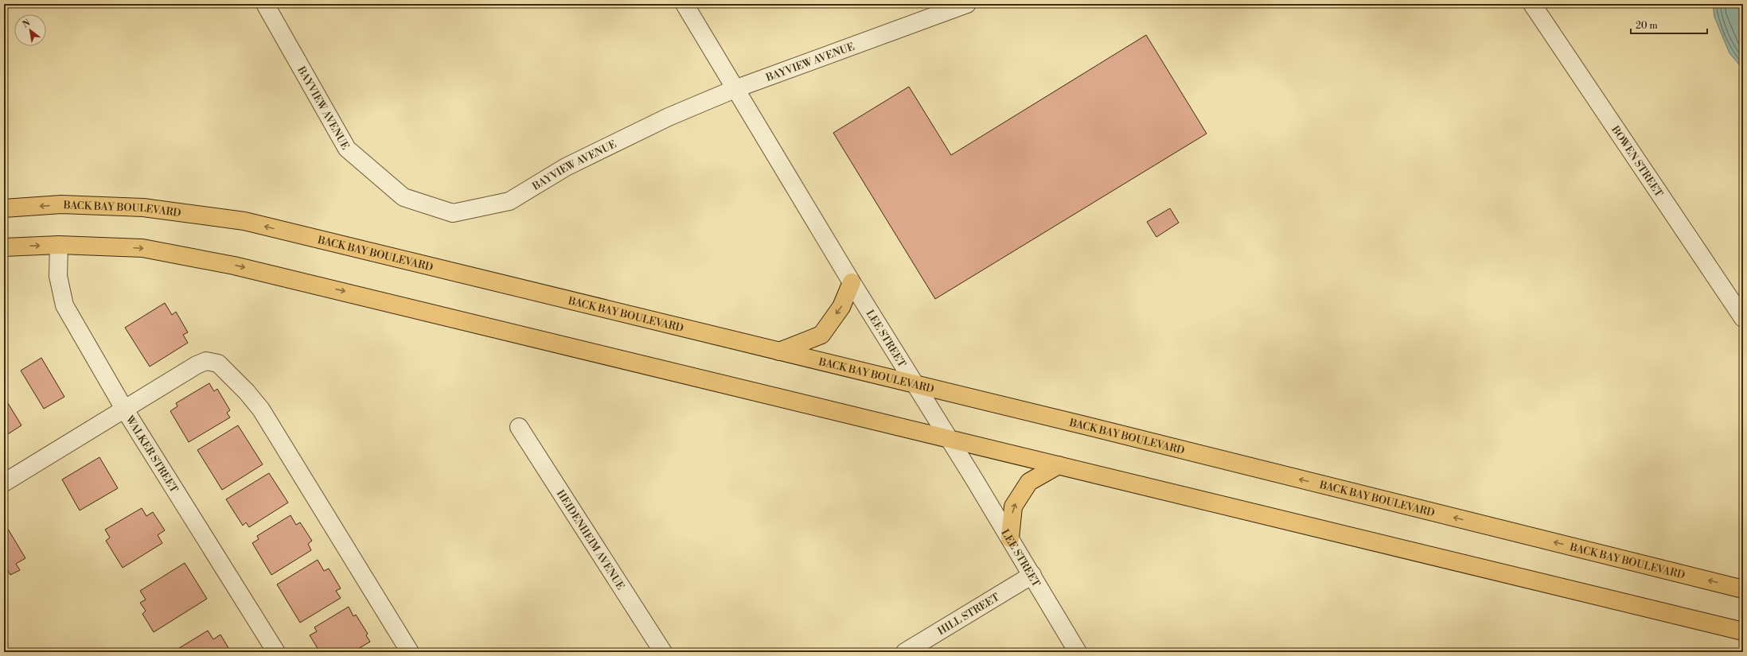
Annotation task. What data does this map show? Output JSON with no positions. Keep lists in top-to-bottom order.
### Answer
{
  "streets": {
    "main road": ["BACK BAY BOULEVARD"],
    "street": [
      "BAYVIEW AVENUE",
      "BOWEN STREET",
      "LEE STREET",
      "WALKER STREET",
      "HEIDENHEIM AVENUE",
      "HILL STREET"
    ]
  },
  "crossings": [
    ["BAYVIEW AVENUE", "LEE STREET"],
    ["BACK BAY BOULEVARD", "LEE STREET"],
    ["LEE STREET", "HILL STREET"]
  ],
  "scale_bar": "20 m",
  "north": "top left"
}
